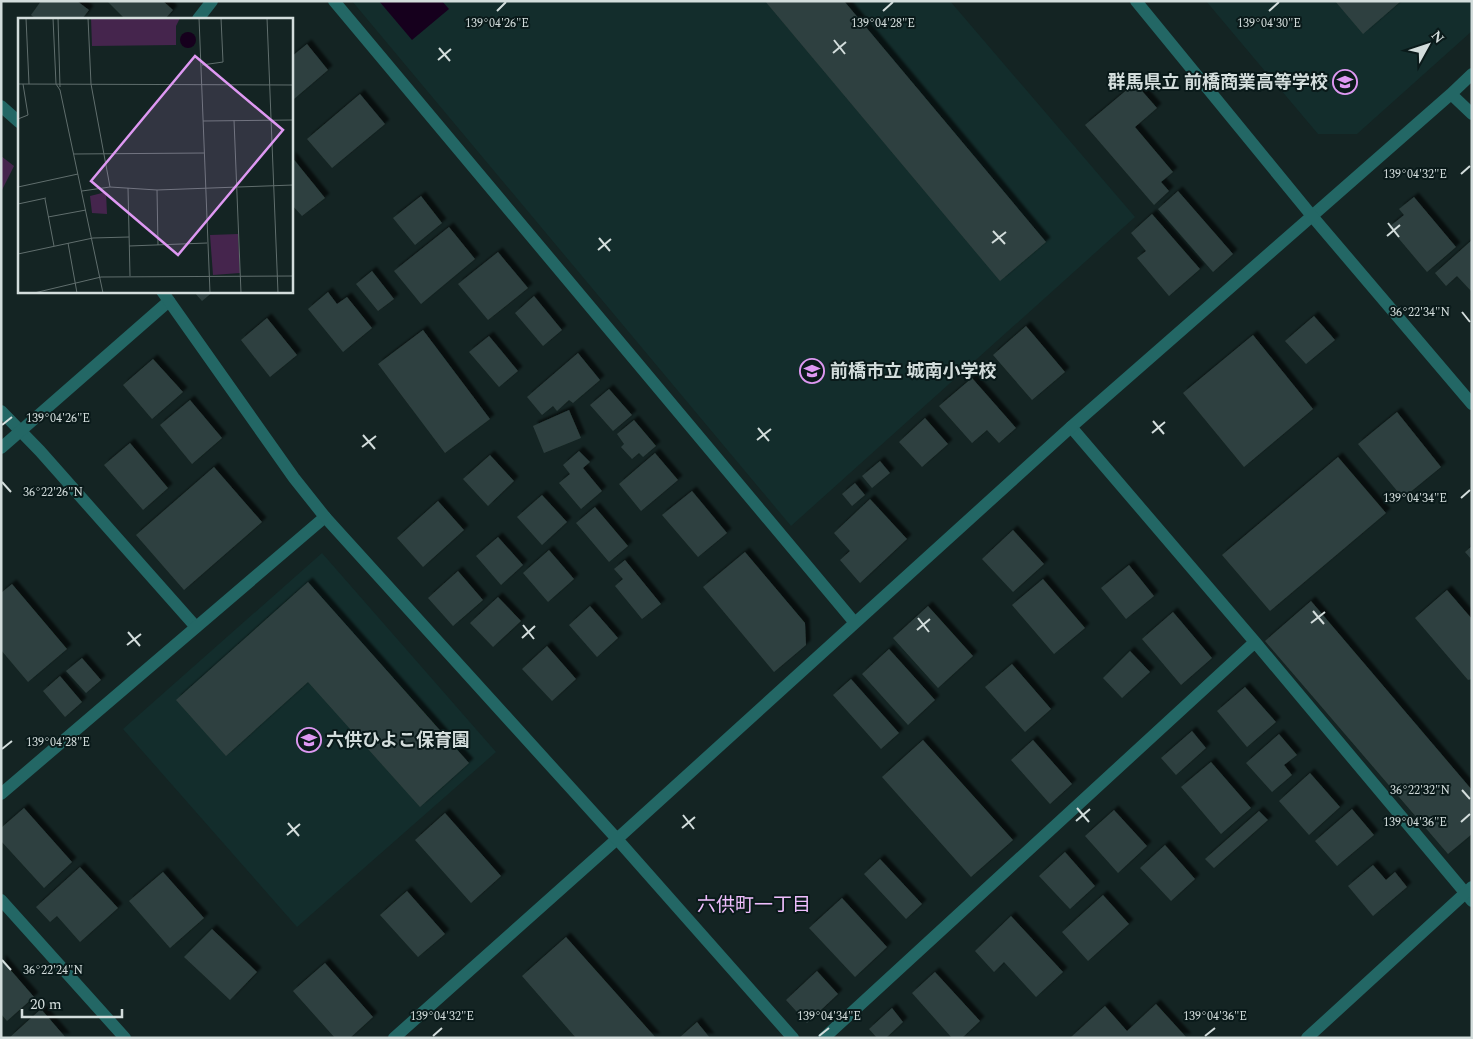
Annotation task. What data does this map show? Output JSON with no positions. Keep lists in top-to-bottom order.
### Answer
{
  "districts": ["六供町一丁目"],
  "places": {
    "school or university": ["群馬県立 前橋商業高等学校", "前橋市立 城南小学校", "六供ひよこ保育園"]
  },
  "scale_bar": "20 m",
  "north": "top right",
  "coordinates": [
    "139°04'26\"E",
    "139°04'28\"E",
    "139°04'30\"E",
    "139°04'32\"E",
    "36°22'34\"N",
    "36°22'26\"N",
    "139°04'34\"E",
    "36°22'32\"N",
    "139°04'36\"E",
    "36°22'24\"N"
  ]
}
